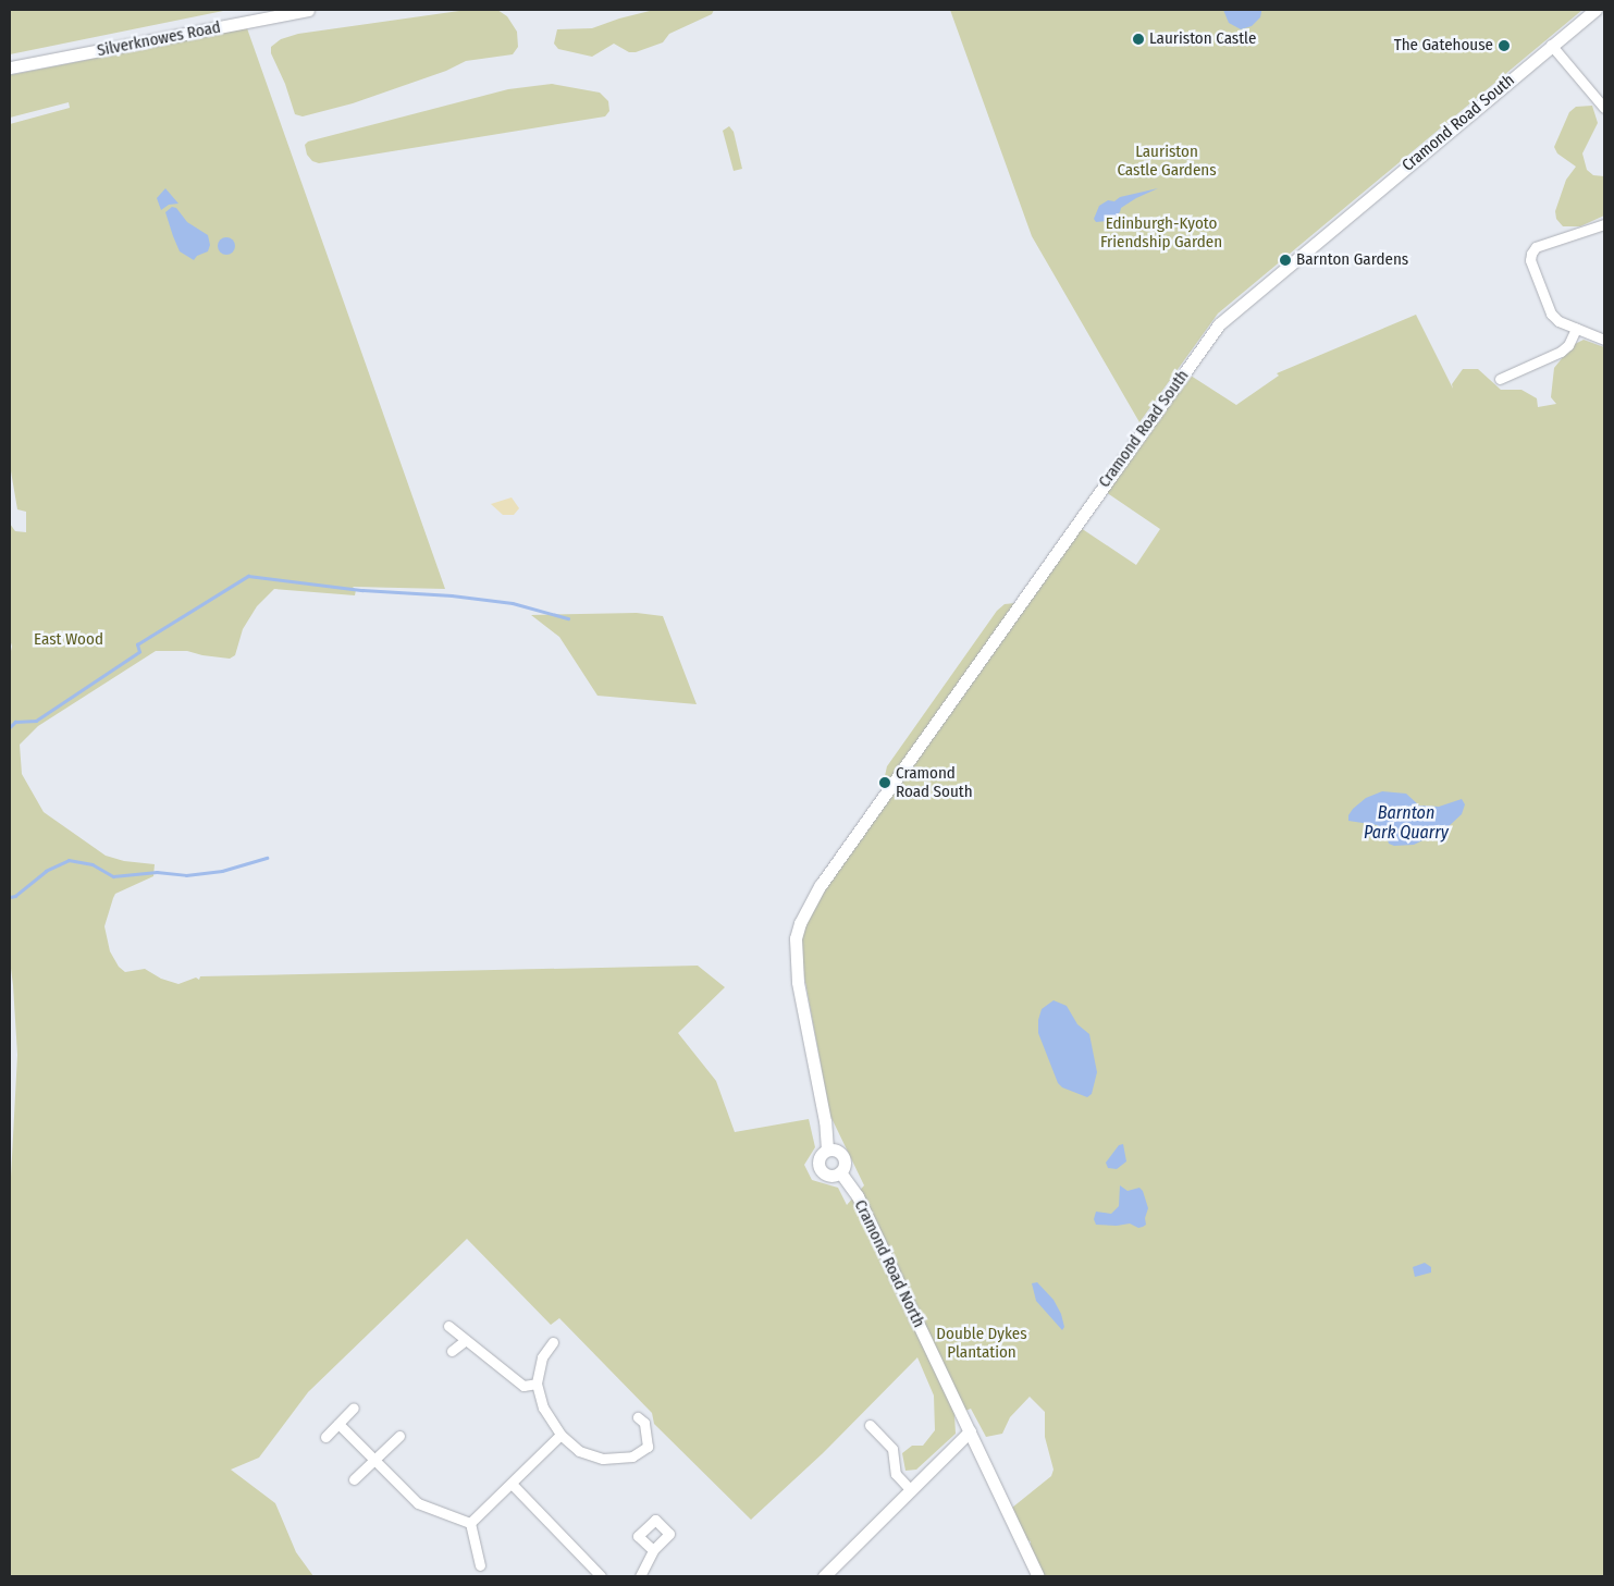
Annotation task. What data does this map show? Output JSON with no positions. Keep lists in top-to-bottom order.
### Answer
{
  "streets": {
    "street": ["Silverknowes Road", "Cramond Road South", "Cramond Road North"]
  },
  "crossings": [
    ["Cramond Road South", "Cramond Road North"]
  ],
  "water": ["Barnton Park Quarry"],
  "parks": [
    "Lauriston Castle Gardens",
    "Edinburgh-Kyoto Friendship Garden",
    "East Wood",
    "Double Dykes Plantation"
  ],
  "places": [
    "Lauriston Castle",
    "The Gatehouse",
    "Barnton Gardens",
    "Cramond Road South"
  ]
}
